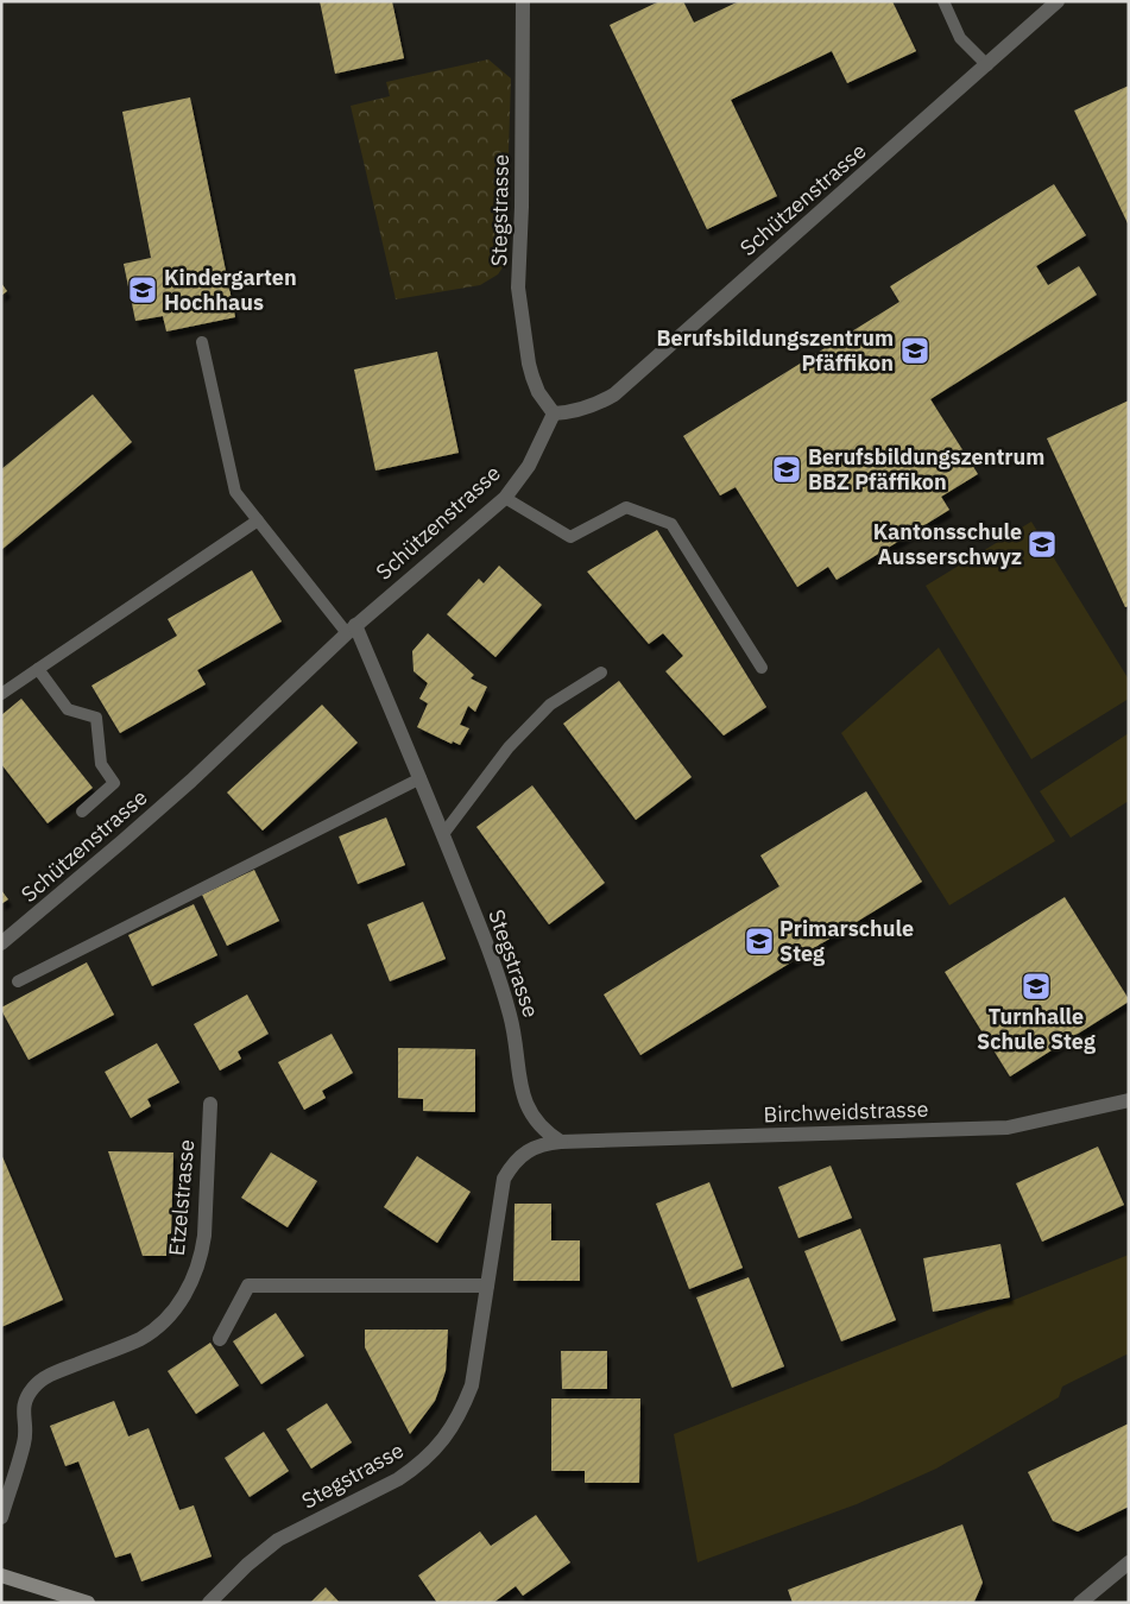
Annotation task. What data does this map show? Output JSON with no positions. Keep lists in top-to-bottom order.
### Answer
{
  "streets": {
    "street": [
      "Schützenstrasse",
      "Stegstrasse",
      "Birchweidstrasse",
      "Etzelstrasse"
    ]
  },
  "crossings": [
    ["Schützenstrasse", "Stegstrasse"],
    ["Stegstrasse", "Birchweidstrasse"]
  ],
  "places": {
    "school or university": [
      "Kindergarten Hochhaus",
      "Berufsbildungszentrum Pfäffikon",
      "Berufsbildungszentrum BBZ Pfäffikon",
      "Kantonsschule Ausserschwyz",
      "Primarschule Steg",
      "Turnhalle Schule Steg"
    ]
  }
}
